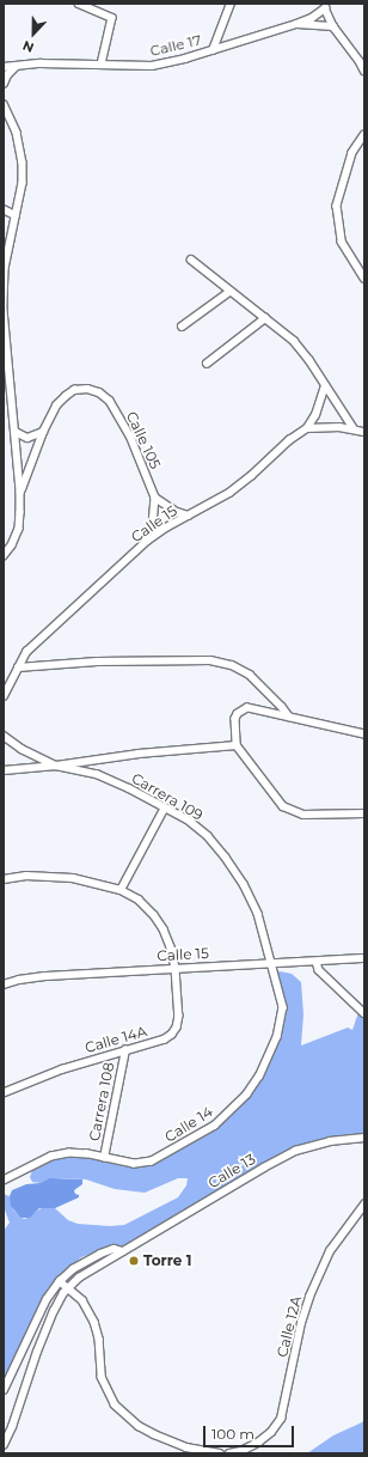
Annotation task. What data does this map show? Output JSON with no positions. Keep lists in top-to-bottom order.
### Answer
{
  "streets": {
    "street": [
      "Calle 17",
      "Calle 105",
      "Calle 15",
      "Carrera 109",
      "Calle 14A",
      "Carrera 108",
      "Calle 14",
      "Calle 13",
      "Calle 12A"
    ]
  },
  "crossings": [
    ["Calle 105", "Calle 15"],
    ["Calle 15", "Carrera 109"],
    ["Calle 15", "Calle 14A"],
    ["Calle 15", "Calle 14"],
    ["Carrera 109", "Calle 14"],
    ["Calle 14A", "Carrera 108"],
    ["Carrera 108", "Calle 14"]
  ],
  "places": ["Torre 1"],
  "scale_bar": "100 m",
  "north": "bottom"
}
